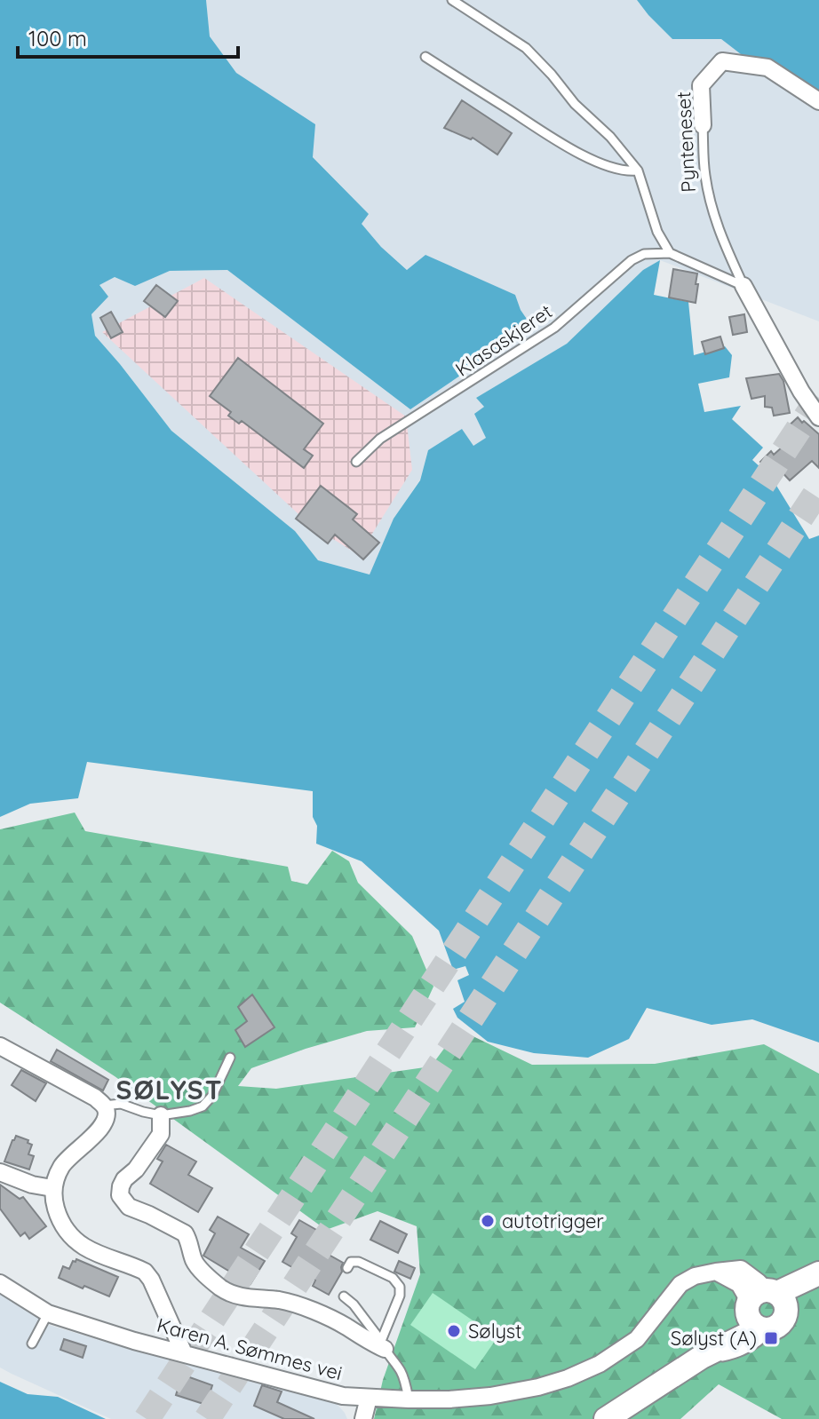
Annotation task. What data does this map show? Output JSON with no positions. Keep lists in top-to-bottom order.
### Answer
{
  "streets": {
    "street": ["Pynteneset", "Karen A. Sømmes vei"],
    "lane": ["Klasaskjeret"]
  },
  "districts": ["SØLYST"],
  "places": {
    "other": ["autotrigger", "Sølyst"],
    "transit": ["Sølyst (A)"]
  },
  "scale_bar": "100 m"
}
